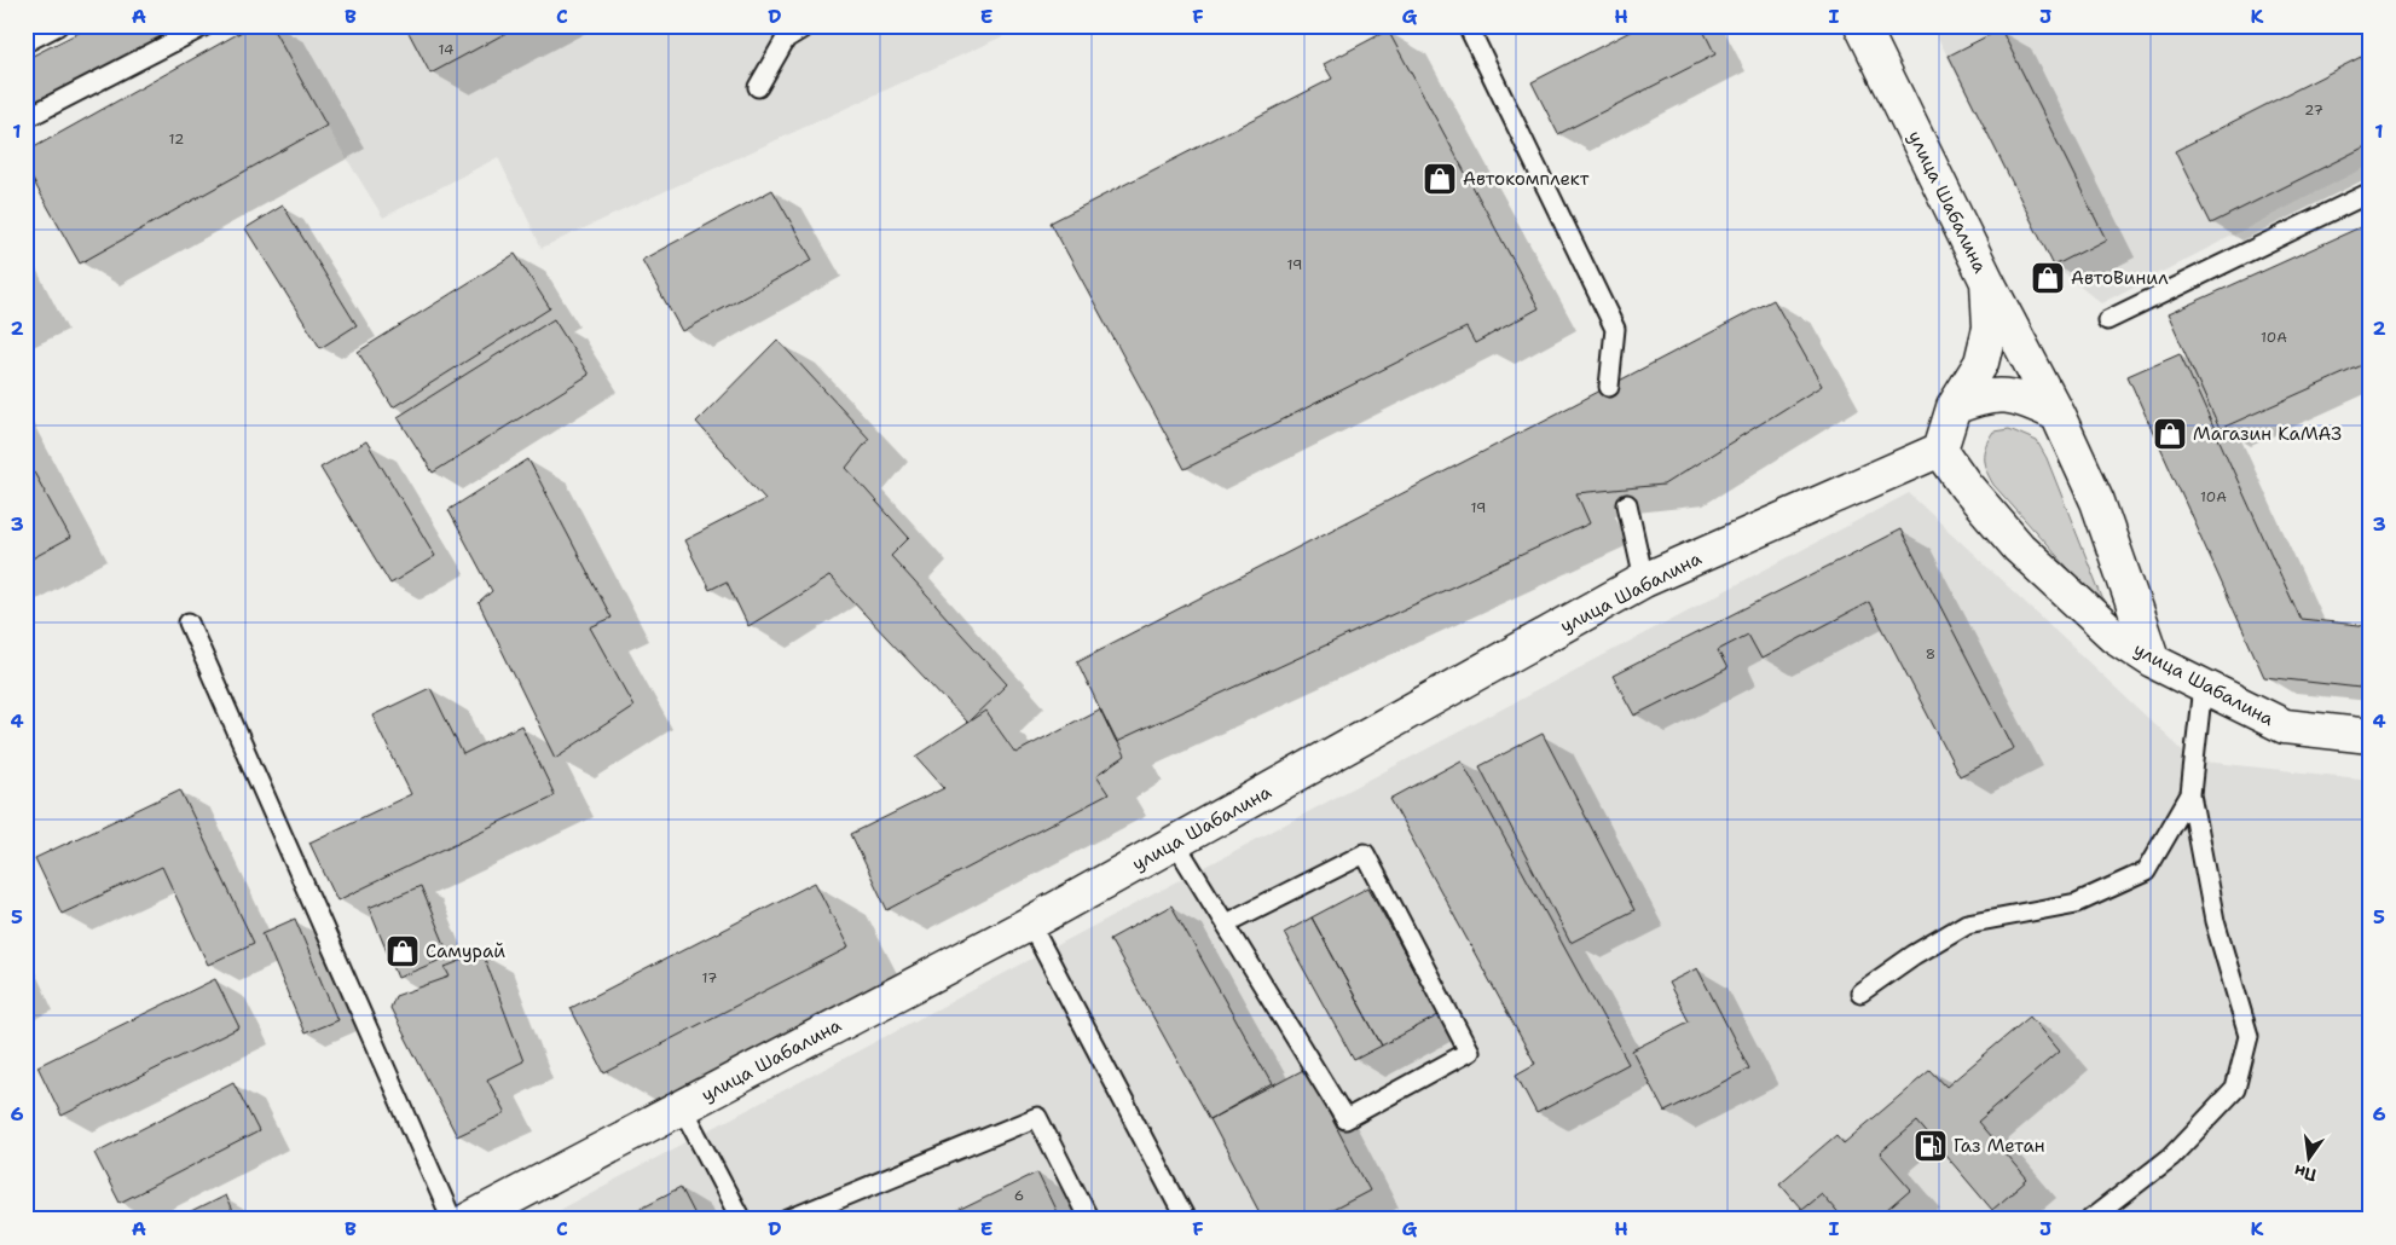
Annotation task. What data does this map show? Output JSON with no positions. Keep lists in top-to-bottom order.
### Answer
{
  "streets": {
    "main road": ["улица Шабалина"]
  },
  "places": {
    "shop": [
      "Автокомплект",
      "АвтоВинил",
      "Магазин КаМАЗ",
      "Самурай"
    ],
    "fuel station": ["Газ Метан"]
  },
  "house_numbers": [
    "14",
    "27",
    "12",
    "19",
    "10А",
    "10А",
    "19",
    "8",
    "17",
    "6"
  ],
  "north": "bottom",
  "grid": {
    "columns": [
      "A",
      "B",
      "C",
      "D",
      "E",
      "F",
      "G",
      "H",
      "I",
      "J",
      "K"
    ],
    "rows": [
      "1",
      "2",
      "3",
      "4",
      "5",
      "6"
    ]
  }
}
